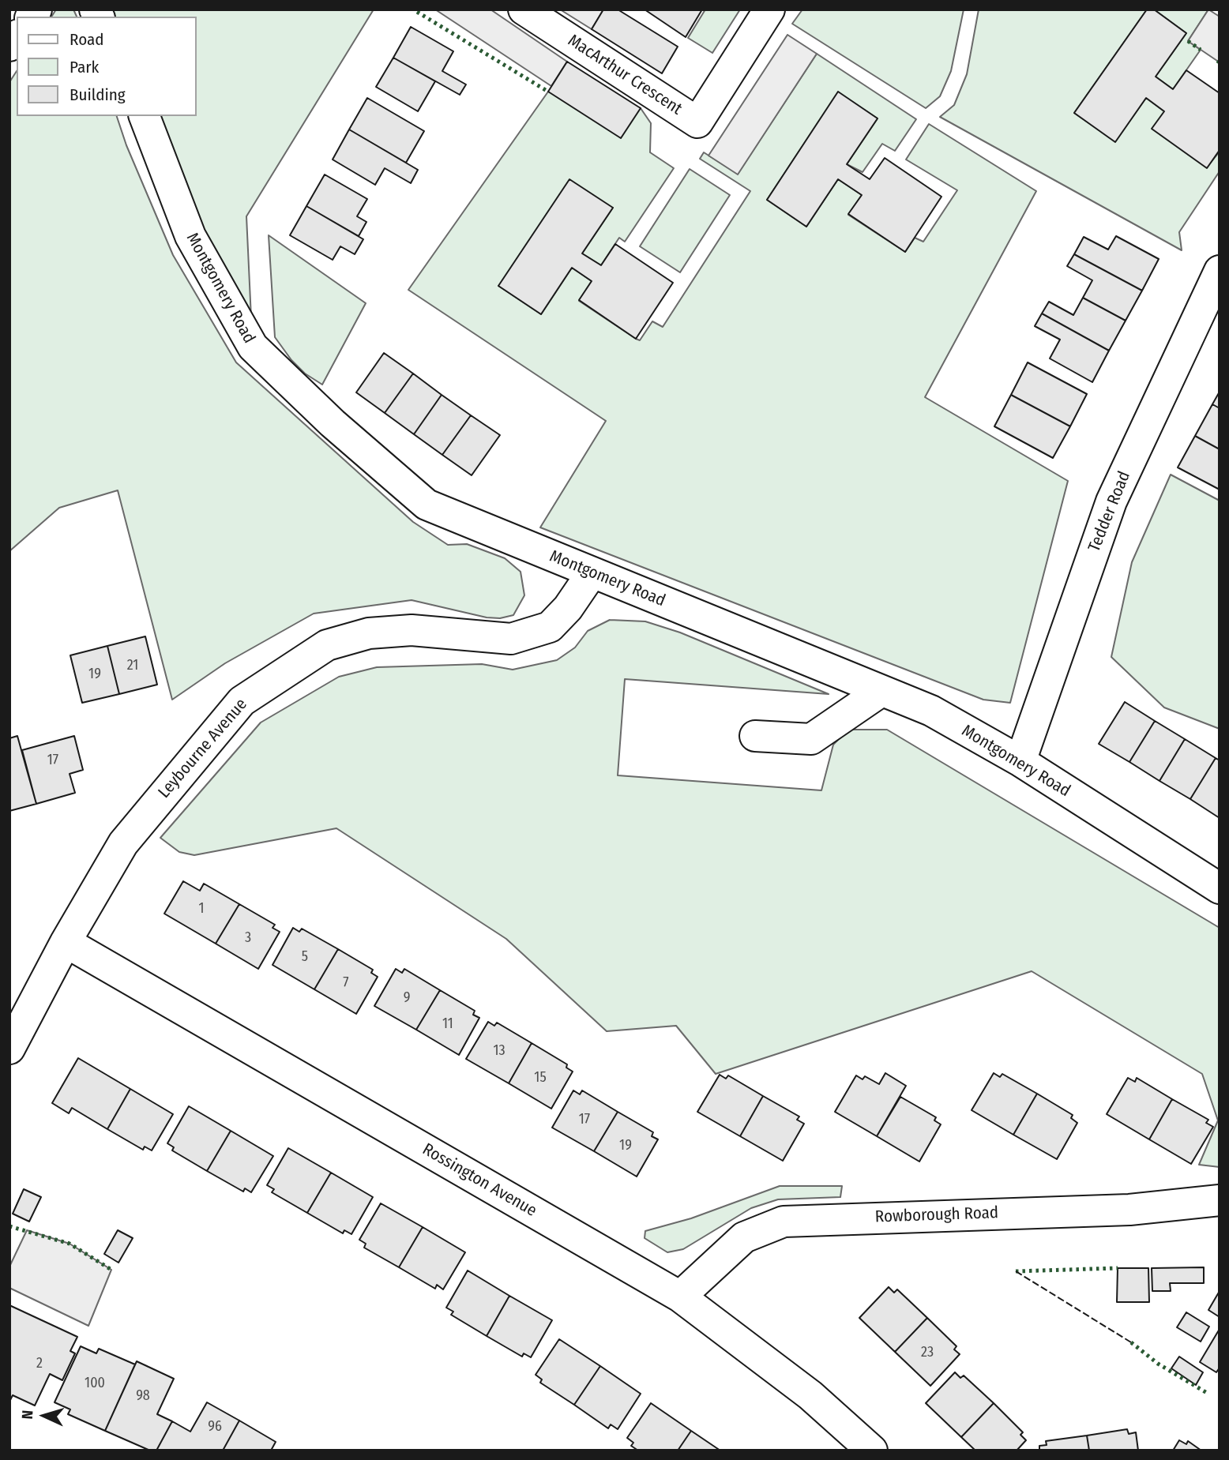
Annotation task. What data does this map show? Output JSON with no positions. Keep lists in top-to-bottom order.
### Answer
{
  "streets": {
    "street": [
      "MacArthur Crescent",
      "Montgomery Road",
      "Tedder Road",
      "Leybourne Avenue",
      "Rossington Avenue",
      "Rowborough Road"
    ]
  },
  "crossings": [
    ["Montgomery Road", "Tedder Road"],
    ["Montgomery Road", "Leybourne Avenue"],
    ["Leybourne Avenue", "Rossington Avenue"],
    ["Rossington Avenue", "Rowborough Road"]
  ],
  "house_numbers": [
    "21",
    "19",
    "17",
    "1",
    "3",
    "5",
    "7",
    "9",
    "11",
    "13",
    "15",
    "17",
    "19",
    "23",
    "2",
    "100",
    "98",
    "96"
  ],
  "legend": ["Road", "Park", "Building"],
  "north": "left"
}
